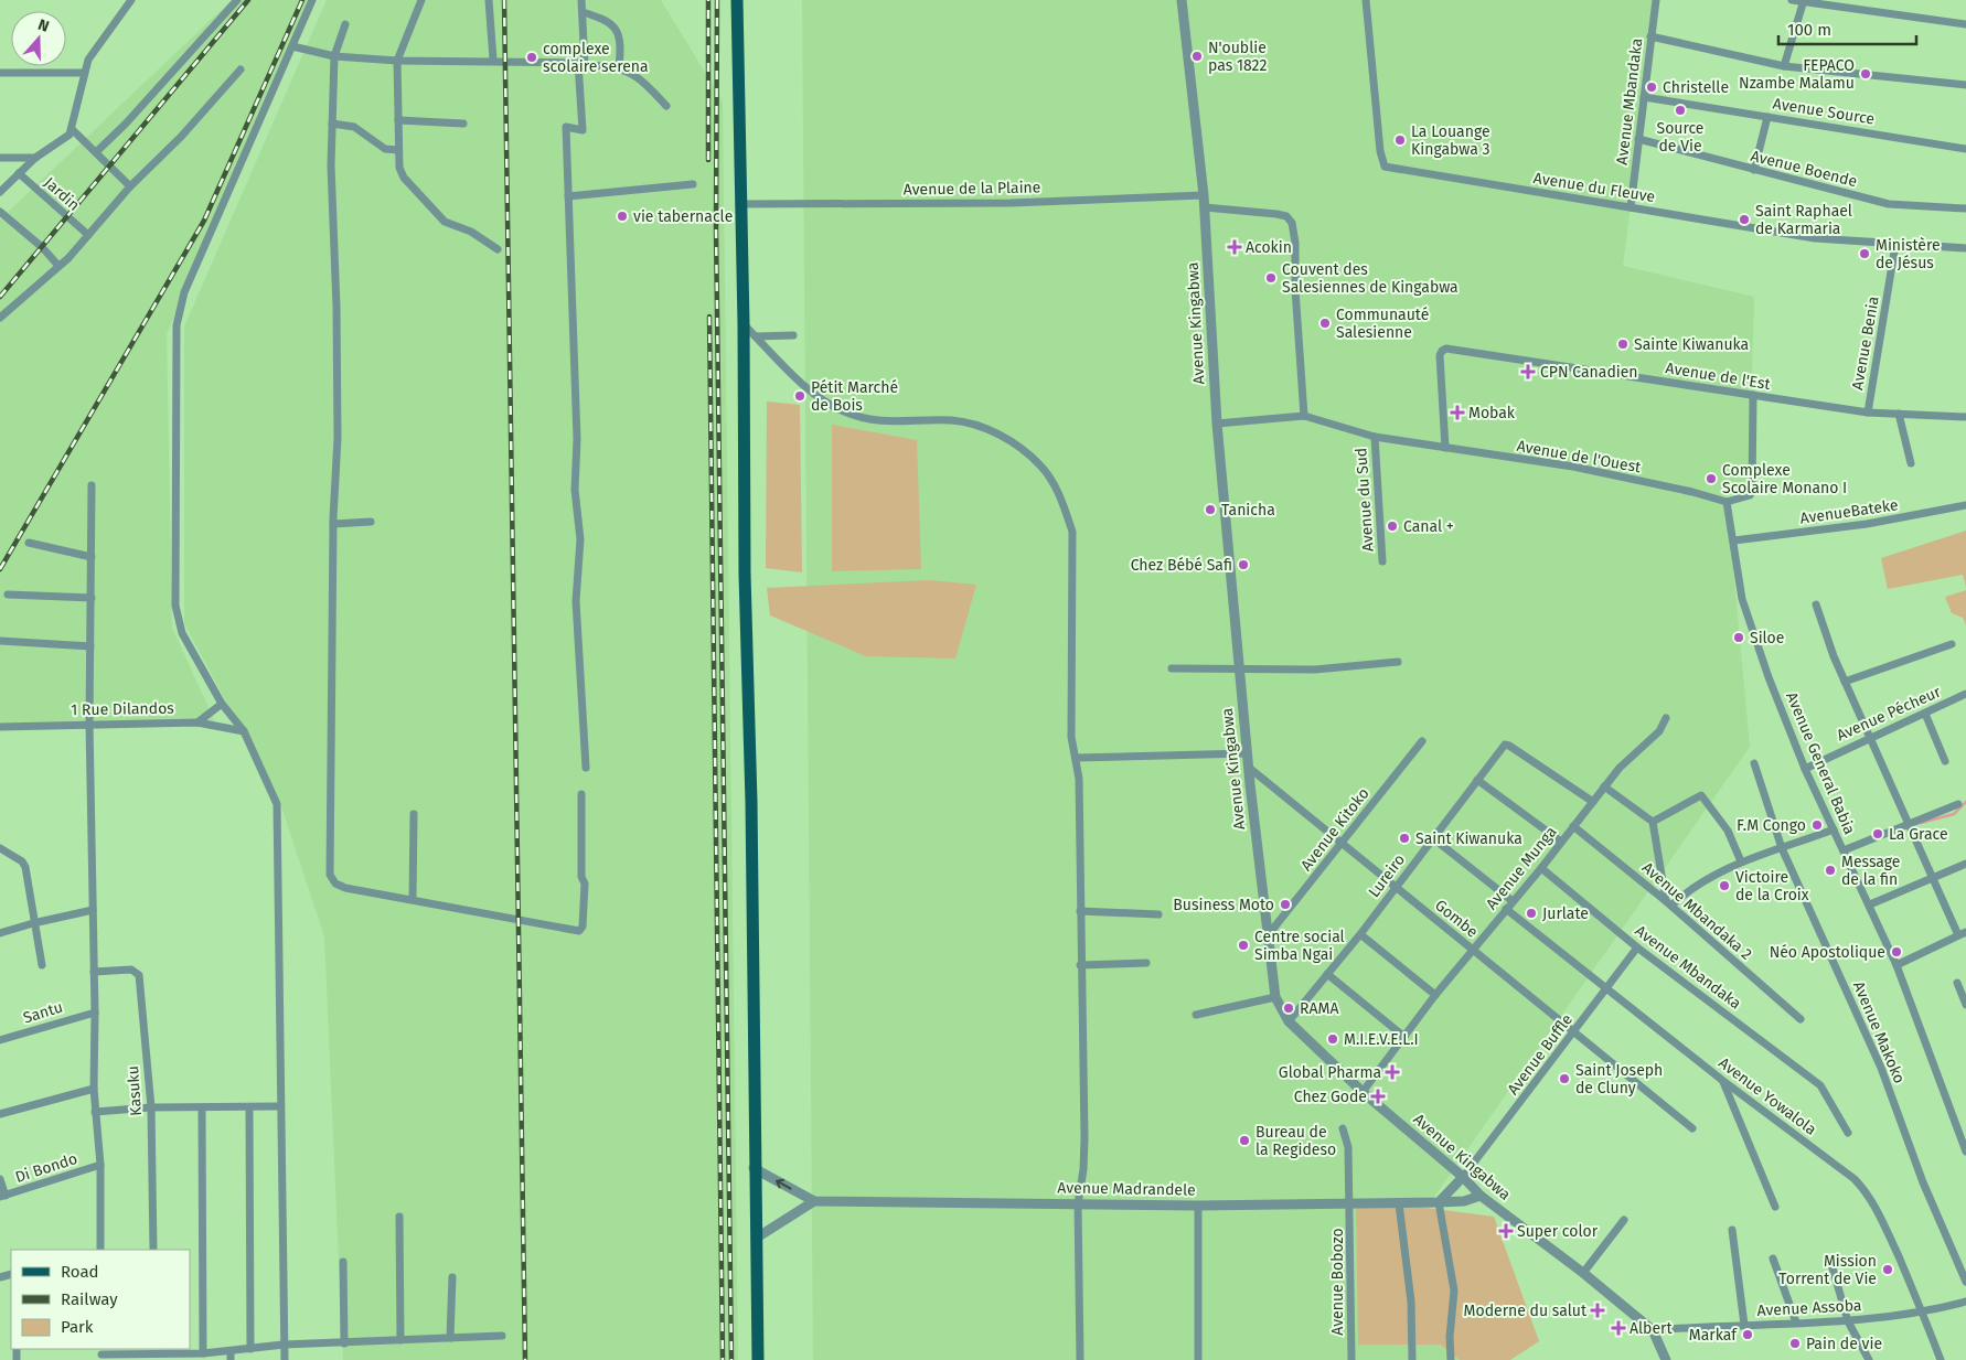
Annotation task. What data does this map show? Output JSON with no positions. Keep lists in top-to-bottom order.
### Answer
{
  "streets": {
    "street": [
      "Avenue Mbandaka",
      "Avenue Source",
      "Avenue Boende",
      "Avenue du Fleuve",
      "Avenue de la Plaine",
      "Jardin",
      "Avenue Kingabwa",
      "Avenue Benia",
      "Avenue de l'Est",
      "Avenue de l'Ouest",
      "Avenue du Sud",
      "AvenueBateke",
      "1 Rue Dilandos",
      "Avenue Pécheur",
      "Avenue General Babia",
      "Avenue Kitoko",
      "Avenue Munga",
      "Lureiro",
      "Avenue Mbandaka 2",
      "Gombe",
      "Santu",
      "Avenue Makoko",
      "Avenue Buffle",
      "Kasuku",
      "Avenue Yowalola",
      "Di Bondo",
      "Avenue Madrandele",
      "Avenue Bobozo",
      "Avenue Assoba"
    ]
  },
  "crossings": [
    ["Avenue Mbandaka", "Avenue Source"],
    ["Avenue Mbandaka", "Avenue Boende"],
    ["Avenue Mbandaka", "Avenue du Fleuve"],
    ["Avenue Mbandaka", "Avenue Munga"],
    ["Avenue Mbandaka", "Avenue Buffle"],
    ["Avenue du Fleuve", "Avenue Benia"],
    ["Avenue de la Plaine", "Avenue Kingabwa"],
    ["Avenue Kingabwa", "Avenue de l'Ouest"],
    ["Avenue Kingabwa", "Avenue Kitoko"],
    ["Avenue Kingabwa", "Avenue Munga"],
    ["Avenue Kingabwa", "Lureiro"],
    ["Avenue Kingabwa", "Gombe"],
    ["Avenue Kingabwa", "Avenue Buffle"],
    ["Avenue Kingabwa", "Avenue Madrandele"],
    ["Avenue Kingabwa", "Avenue Assoba"],
    ["Avenue Benia", "Avenue de l'Est"],
    ["Avenue de l'Est", "Avenue de l'Ouest"],
    ["Avenue de l'Ouest", "Avenue du Sud"],
    ["Avenue de l'Ouest", "Avenue General Babia"],
    ["AvenueBateke", "Avenue General Babia"],
    ["Avenue Pécheur", "Avenue General Babia"],
    ["Avenue Kitoko", "Gombe"],
    ["Avenue Munga", "Lureiro"],
    ["Avenue Munga", "Avenue Mbandaka 2"],
    ["Avenue Munga", "Gombe"],
    ["Avenue Munga", "Avenue Yowalola"],
    ["Lureiro", "Gombe"],
    ["Gombe", "Avenue Buffle"],
    ["Avenue Buffle", "Avenue Yowalola"],
    ["Avenue Yowalola", "Avenue Assoba"],
    ["Avenue Madrandele", "Avenue Bobozo"]
  ],
  "places": {
    "other": [
      "N'oublie pas 1822",
      "complexe scolaire serena",
      "FEPACO Nzambe Malamu",
      "Christelle",
      "Source de Vie",
      "La Louange Kingabwa 3",
      "vie tabernacle",
      "Saint Raphael de Karmaria",
      "Ministère de Jésus",
      "Couvent des Salesiennes de Kingabwa",
      "Communauté Salesienne",
      "Sainte Kiwanuka",
      "Pétit Marché de Bois",
      "Complexe Scolaire Monano I",
      "Tanicha",
      "Canal +",
      "Chez Bébé Safi",
      "Siloe",
      "F.M Congo",
      "La Grace",
      "Saint Kiwanuka",
      "Message de la fin",
      "Victoire de la Croix",
      "Business Moto",
      "Jurlate",
      "Centre social Simba Ngai",
      "Néo Apostolique",
      "RAMA",
      "M.I.E.V.E.L.I",
      "Saint Joseph de Cluny",
      "Bureau de la Regideso",
      "Mission Torrent de Vie",
      "Markaf",
      "Pain de vie"
    ],
    "health": [
      "Acokin",
      "CPN Canadien",
      "Mobak",
      "Global Pharma",
      "Chez Gode",
      "Super color",
      "Moderne du salut",
      "Albert"
    ]
  },
  "legend": ["Road", "Railway", "Park"],
  "scale_bar": "100 m",
  "north": "top"
}
